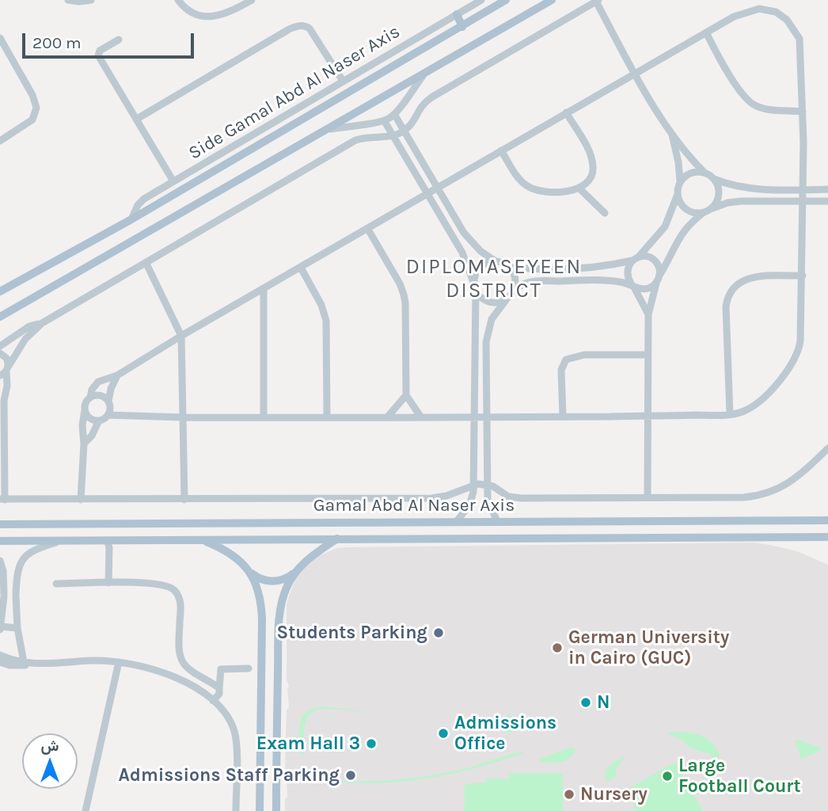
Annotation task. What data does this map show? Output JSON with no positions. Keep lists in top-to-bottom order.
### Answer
{
  "streets": {
    "main road": ["Gamal Abd Al Naser Axis"],
    "street": ["Side Gamal Abd Al Naser Axis"]
  },
  "districts": ["DIPLOMASEYEEN DISTRICT"],
  "places": [
    "Students Parking",
    "German University in Cairo (GUC)",
    "N",
    "Admissions Office",
    "Exam Hall 3",
    "Admissions Staff Parking",
    "Large Football Court",
    "Nursery"
  ],
  "scale_bar": "200 m",
  "north": "top"
}
